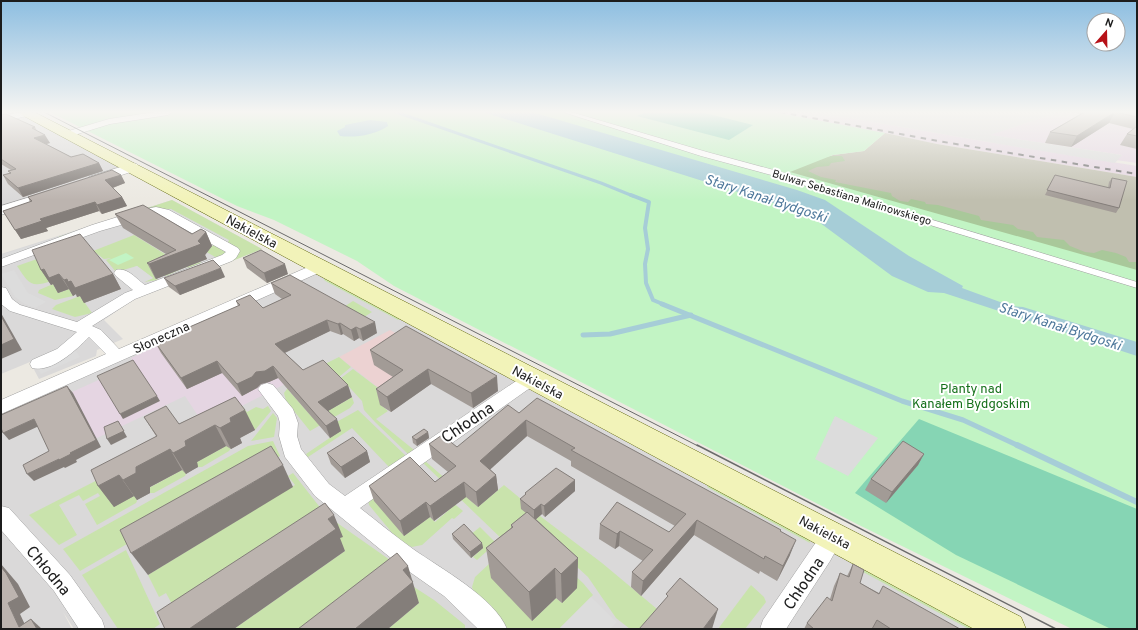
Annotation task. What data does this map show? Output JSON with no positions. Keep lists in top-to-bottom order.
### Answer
{
  "streets": {
    "main road": ["Nakielska"],
    "street": ["Bulwar Sebastiana Malinowskiego", "Słoneczna", "Chłodna"]
  },
  "crossings": [
    ["Nakielska", "Słoneczna"],
    ["Nakielska", "Chłodna"]
  ],
  "water": ["Stary Kanał Bydgoski"],
  "parks": ["Planty nad Kanałem Bydgoskim"],
  "north": "top"
}
